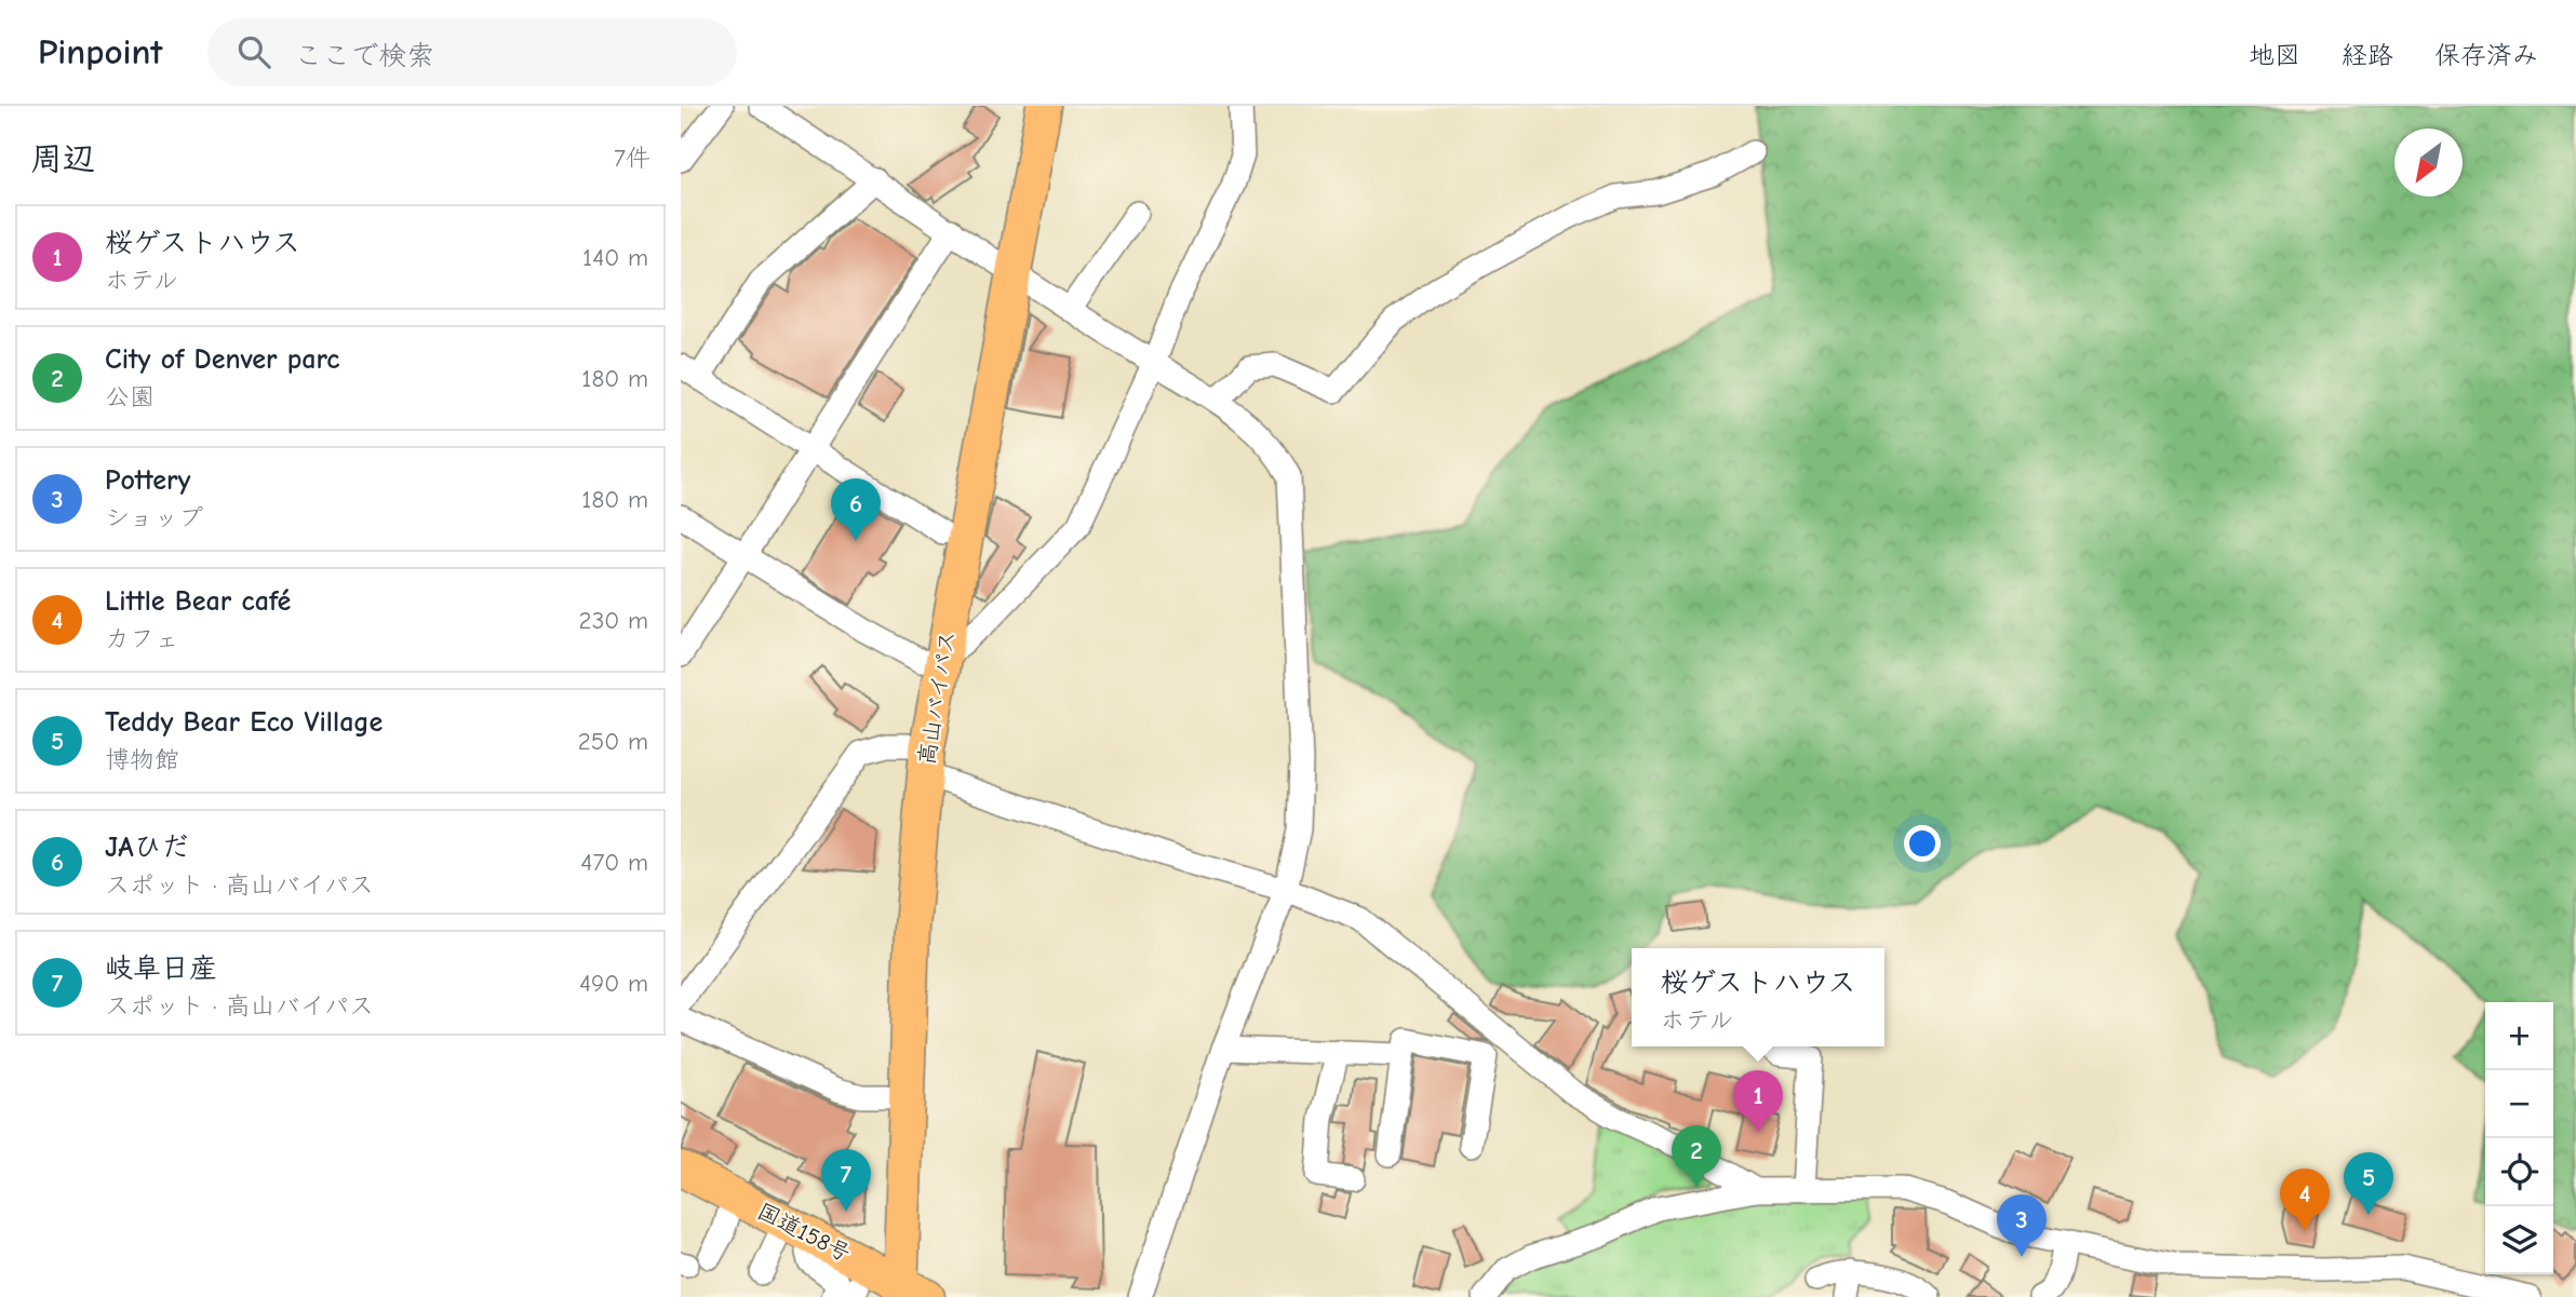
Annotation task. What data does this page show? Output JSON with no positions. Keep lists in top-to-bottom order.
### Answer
{
  "streets": {
    "highway": ["高山バイパス", "国道158号"]
  },
  "crossings": [
    ["高山バイパス", "国道158号"]
  ],
  "north": "bottom left",
  "page": {
    "header": "Pinpoint",
    "search": "ここで検索",
    "nav": ["地図", "経路", "保存済み"],
    "heading": ["周辺", "7件"],
    "list": [
      {
        "mark": "1",
        "name": "桜ゲストハウス",
        "note": "ホテル",
        "value": "140 m"
      },
      {
        "mark": "2",
        "name": "City of Denver parc",
        "note": "公園",
        "value": "180 m"
      },
      {
        "mark": "3",
        "name": "Pottery",
        "note": "ショップ",
        "value": "180 m"
      },
      {
        "mark": "4",
        "name": "Little Bear café",
        "note": "カフェ",
        "value": "230 m"
      },
      {
        "mark": "5",
        "name": "Teddy Bear Eco Village",
        "note": "博物館",
        "value": "250 m"
      },
      {
        "mark": "6",
        "name": "JAひだ",
        "note": "スポット · 高山バイパス",
        "value": "470 m"
      },
      {
        "mark": "7",
        "name": "岐阜日産",
        "note": "スポット · 高山バイパス",
        "value": "490 m"
      }
    ],
    "pins": [
      "6",
      "1",
      "2",
      "7",
      "5",
      "4",
      "3"
    ],
    "popup": ["桜ゲストハウス", "ホテル"],
    "map_buttons": ["+", "−"]
  }
}
